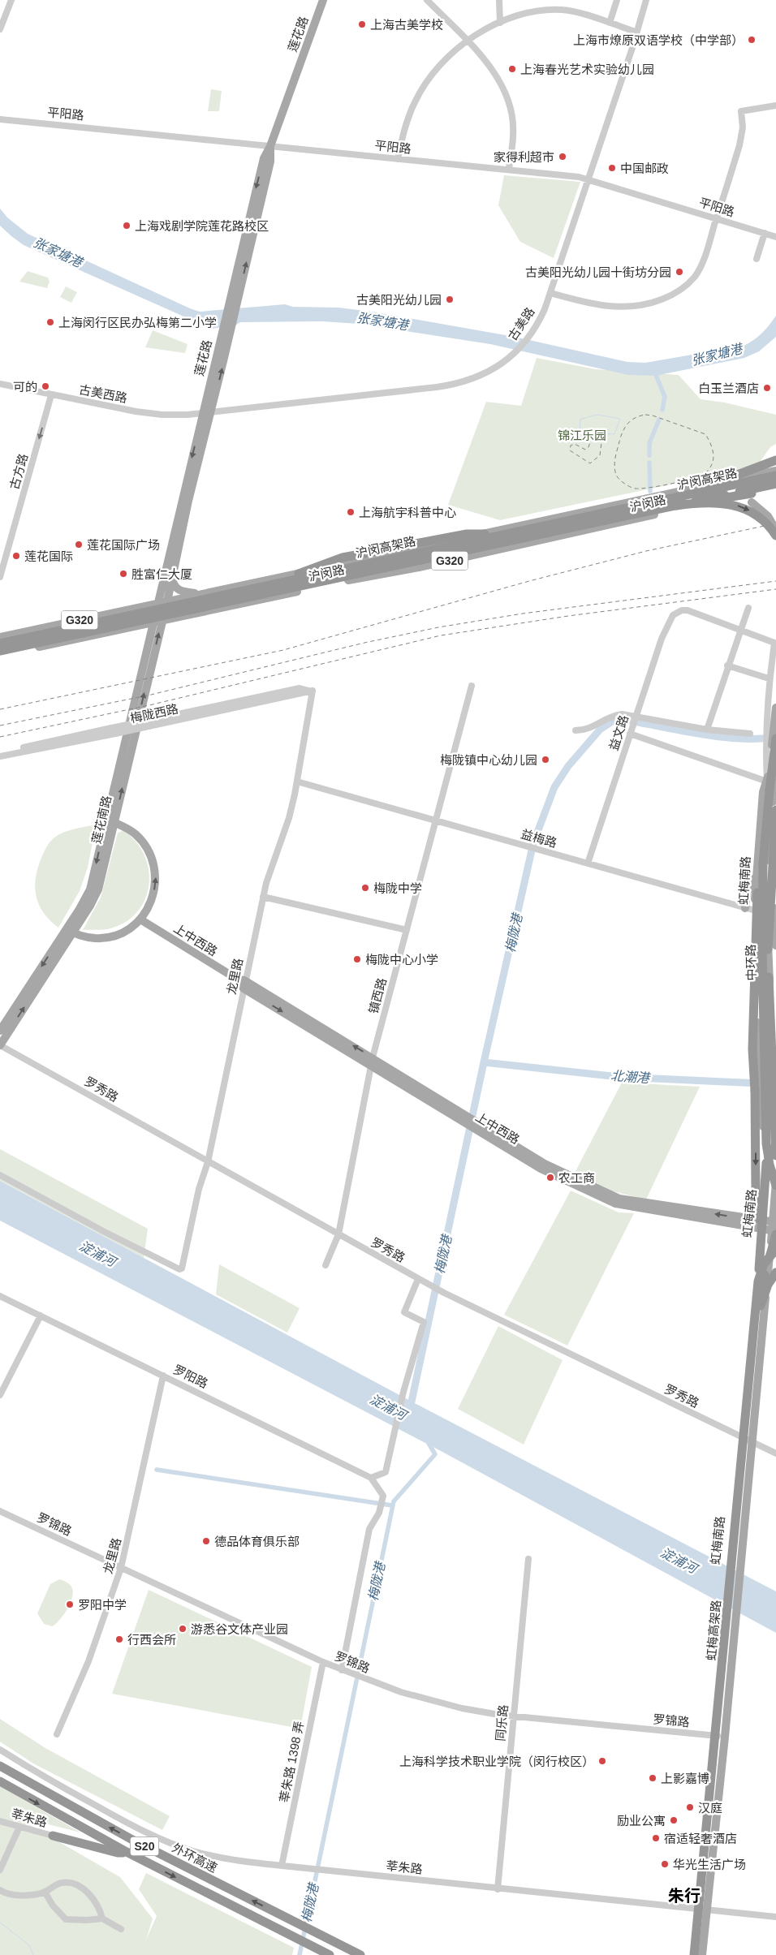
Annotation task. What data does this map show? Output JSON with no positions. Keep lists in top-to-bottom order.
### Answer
{
  "streets": {
    "highway": [
      "沪闵高架路",
      "中环路",
      "虹梅高架路",
      "S20",
      "外环高速"
    ],
    "main road": [
      "莲花路",
      "沪闵路",
      "G320",
      "莲花南路",
      "虹梅南路",
      "上中西路"
    ],
    "street": [
      "平阳路",
      "古美路",
      "古美西路",
      "古方路",
      "梅陇西路",
      "益文路",
      "益梅路",
      "龙里路",
      "镇西路",
      "罗秀路",
      "罗阳路",
      "罗锦路",
      "同乐路",
      "莘朱路 1398 弄",
      "莘朱路"
    ]
  },
  "crossings": [
    ["莲花路", "平阳路"],
    ["莲花路", "古美路"],
    ["莲花路", "古美西路"],
    ["莲花路", "莲花南路"],
    ["平阳路", "古美路"],
    ["古美路", "古美西路"],
    ["古美西路", "古方路"],
    ["沪闵高架路", "沪闵路"],
    ["沪闵路", "莲花南路"],
    ["梅陇西路", "龙里路"],
    ["益文路", "益梅路"],
    ["莲花南路", "罗秀路"],
    ["益梅路", "虹梅南路"],
    ["益梅路", "中环路"],
    ["益梅路", "龙里路"],
    ["益梅路", "镇西路"],
    ["虹梅南路", "上中西路"],
    ["虹梅南路", "中环路"],
    ["虹梅南路", "罗秀路"],
    ["虹梅南路", "罗锦路"],
    ["虹梅南路", "莘朱路"],
    ["上中西路", "龙里路"],
    ["上中西路", "镇西路"],
    ["龙里路", "罗秀路"],
    ["龙里路", "罗阳路"],
    ["龙里路", "罗锦路"],
    ["镇西路", "罗秀路"],
    ["罗锦路", "同乐路"],
    ["罗锦路", "莘朱路 1398 弄"],
    ["同乐路", "莘朱路"],
    ["莘朱路 1398 弄", "莘朱路"]
  ],
  "one_way": ["古方路"],
  "districts": ["朱行"],
  "water": [
    "张家塘港",
    "梅陇港",
    "北潮港",
    "淀浦河"
  ],
  "parks": ["锦江乐园"],
  "places": [
    "上海古美学校",
    "上海市燎原双语学校（中学部）",
    "上海春光艺术实验幼儿园",
    "家得利超市",
    "中国邮政",
    "上海戏剧学院莲花路校区",
    "古美阳光幼儿园十街坊分园",
    "古美阳光幼儿园",
    "上海闵行区民办弘梅第二小学",
    "可的",
    "白玉兰酒店",
    "上海航宇科普中心",
    "莲花国际广场",
    "莲花国际",
    "胜富仁大厦",
    "梅陇镇中心幼儿园",
    "梅陇中学",
    "梅陇中心小学",
    "农工商",
    "德品体育俱乐部",
    "罗阳中学",
    "游悉谷文体产业园",
    "行西会所",
    "上海科学技术职业学院（闵行校区）",
    "上影嘉博",
    "汉庭",
    "励业公寓",
    "宿适轻奢酒店",
    "华光生活广场"
  ]
}
